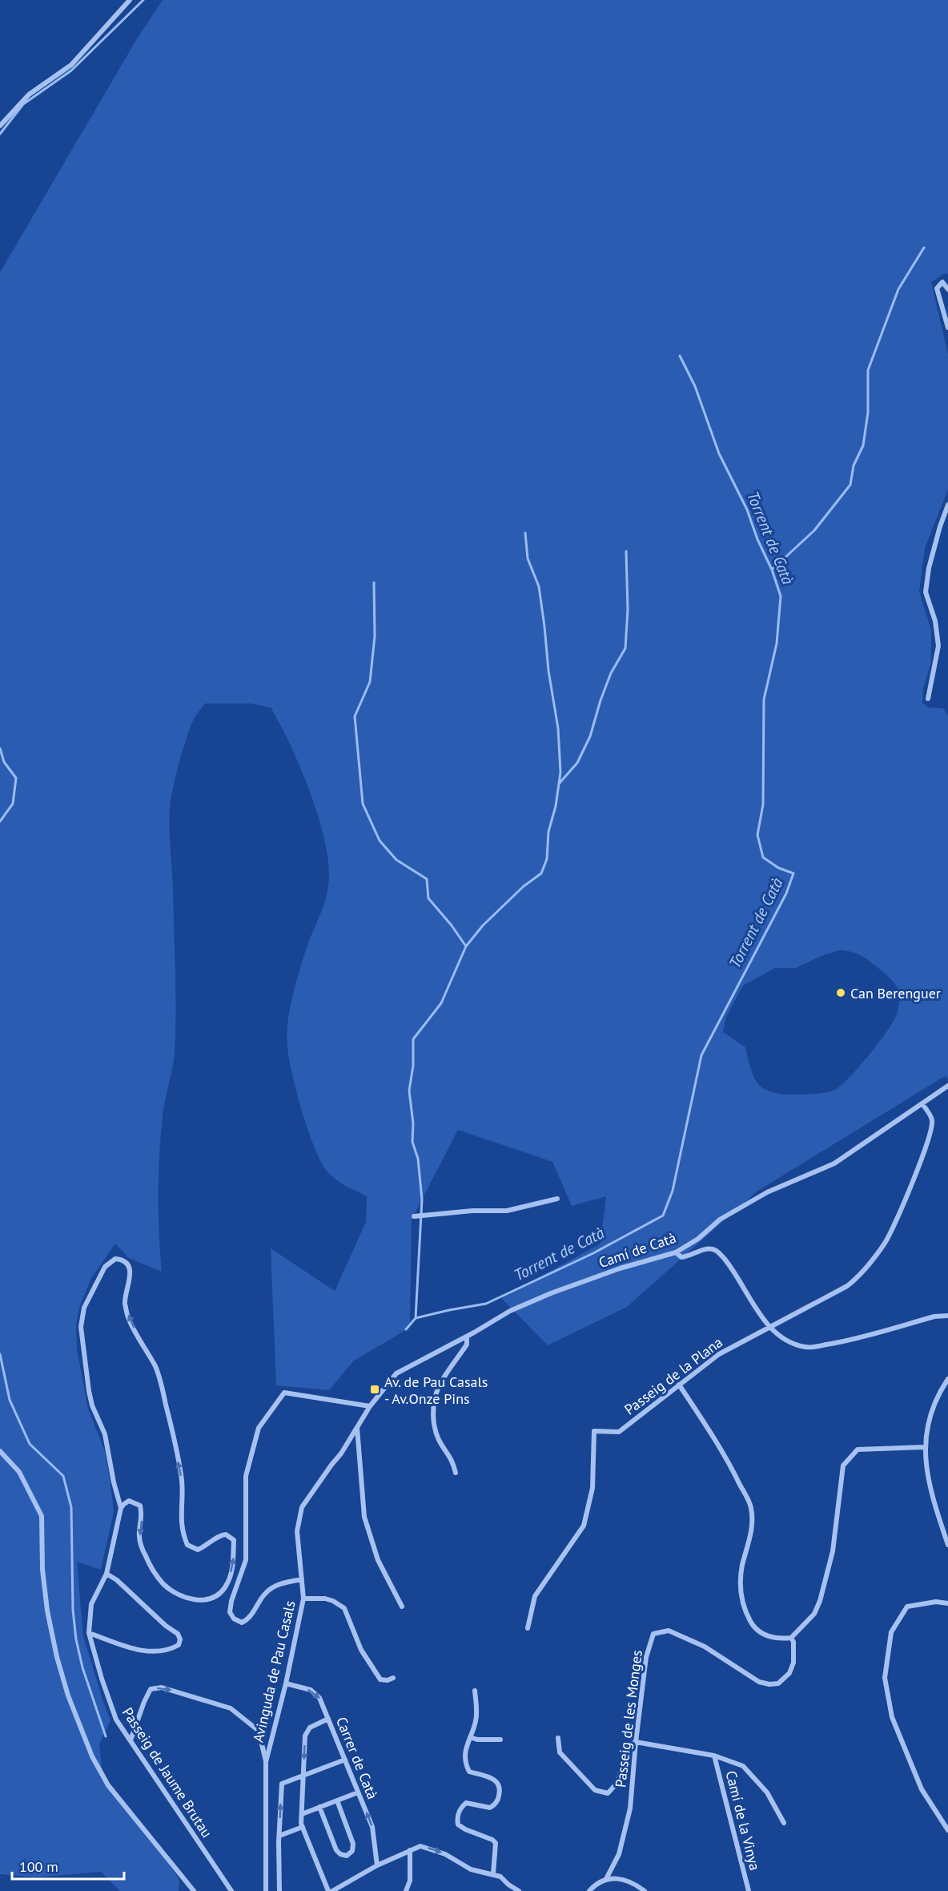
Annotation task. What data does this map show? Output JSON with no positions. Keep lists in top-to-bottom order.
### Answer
{
  "streets": {
    "street": [
      "Camí de Catà",
      "Passeig de la Plana",
      "Avinguda de Pau Casals",
      "Passeig de les Monges",
      "Carrer de Catà",
      "Passeig de Jaume Brutau",
      "Camí de la Vinya"
    ]
  },
  "crossings": [
    ["Camí de Catà", "Passeig de la Plana"],
    ["Camí de Catà", "Avinguda de Pau Casals"],
    ["Avinguda de Pau Casals", "Carrer de Catà"],
    ["Passeig de les Monges", "Camí de la Vinya"]
  ],
  "water": ["Torrent de Catà"],
  "places": {
    "other": ["Can Berenguer"],
    "transit": ["Av. de Pau Casals - Av.Onze Pins"]
  },
  "scale_bar": "100 m"
}
